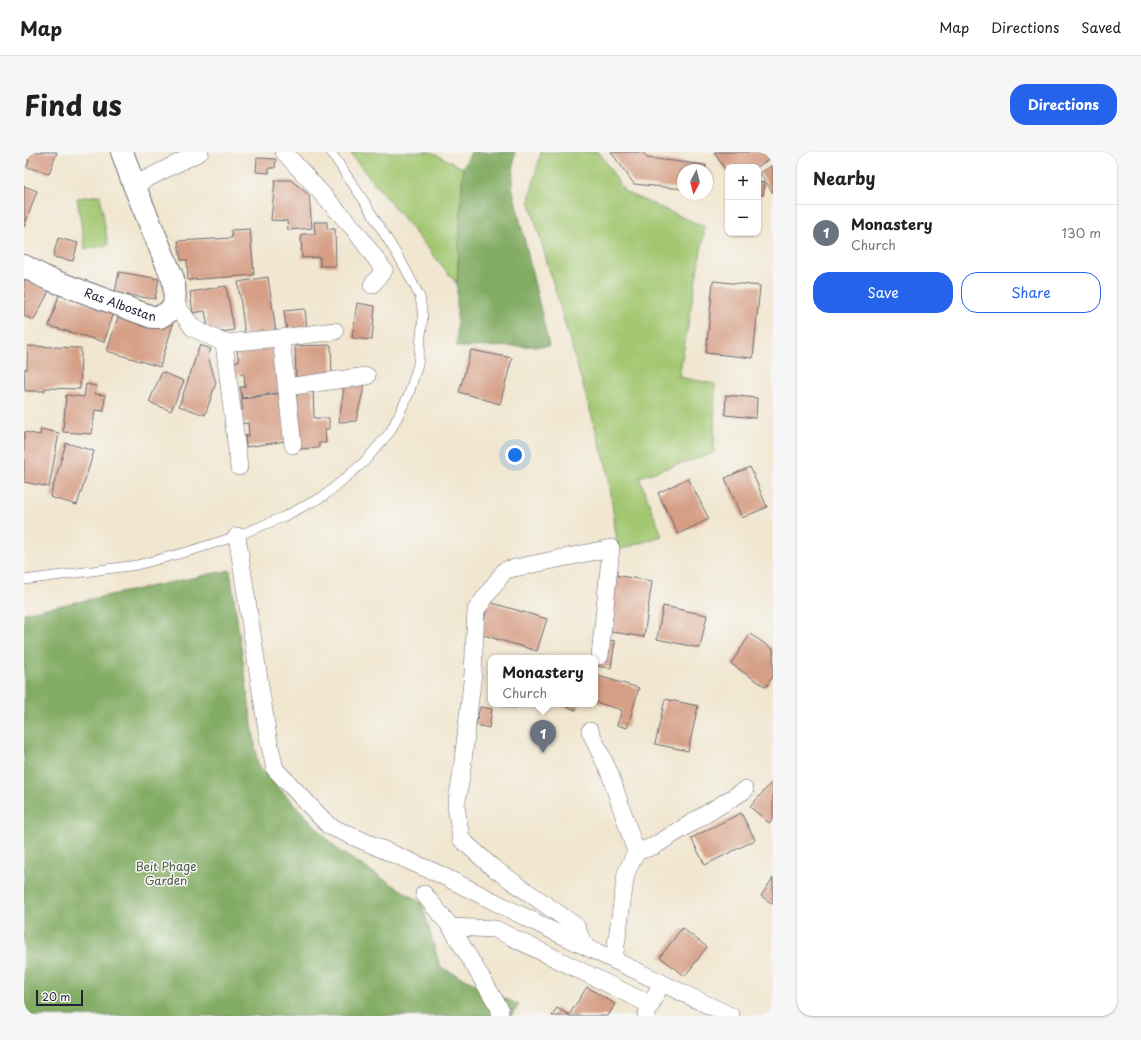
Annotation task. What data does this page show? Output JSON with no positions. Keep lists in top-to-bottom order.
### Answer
{
  "streets": {
    "street": ["Ras Albostan"]
  },
  "parks": ["Beit Phage Garden"],
  "scale_bar": "20 m",
  "north": "bottom",
  "page": {
    "header": "Map",
    "nav": ["Map", "Directions", "Saved"],
    "title": "Find us",
    "buttons": [
      "Directions",
      ["Save", "Share"]
    ],
    "heading": "Nearby",
    "map_buttons": ["+", "−"],
    "list": [
      {
        "mark": "1",
        "name": "Monastery",
        "note": "Church",
        "value": "130 m"
      }
    ],
    "popup": ["Monastery", "Church"],
    "pins": "1",
    "scale": "20 m"
  }
}
